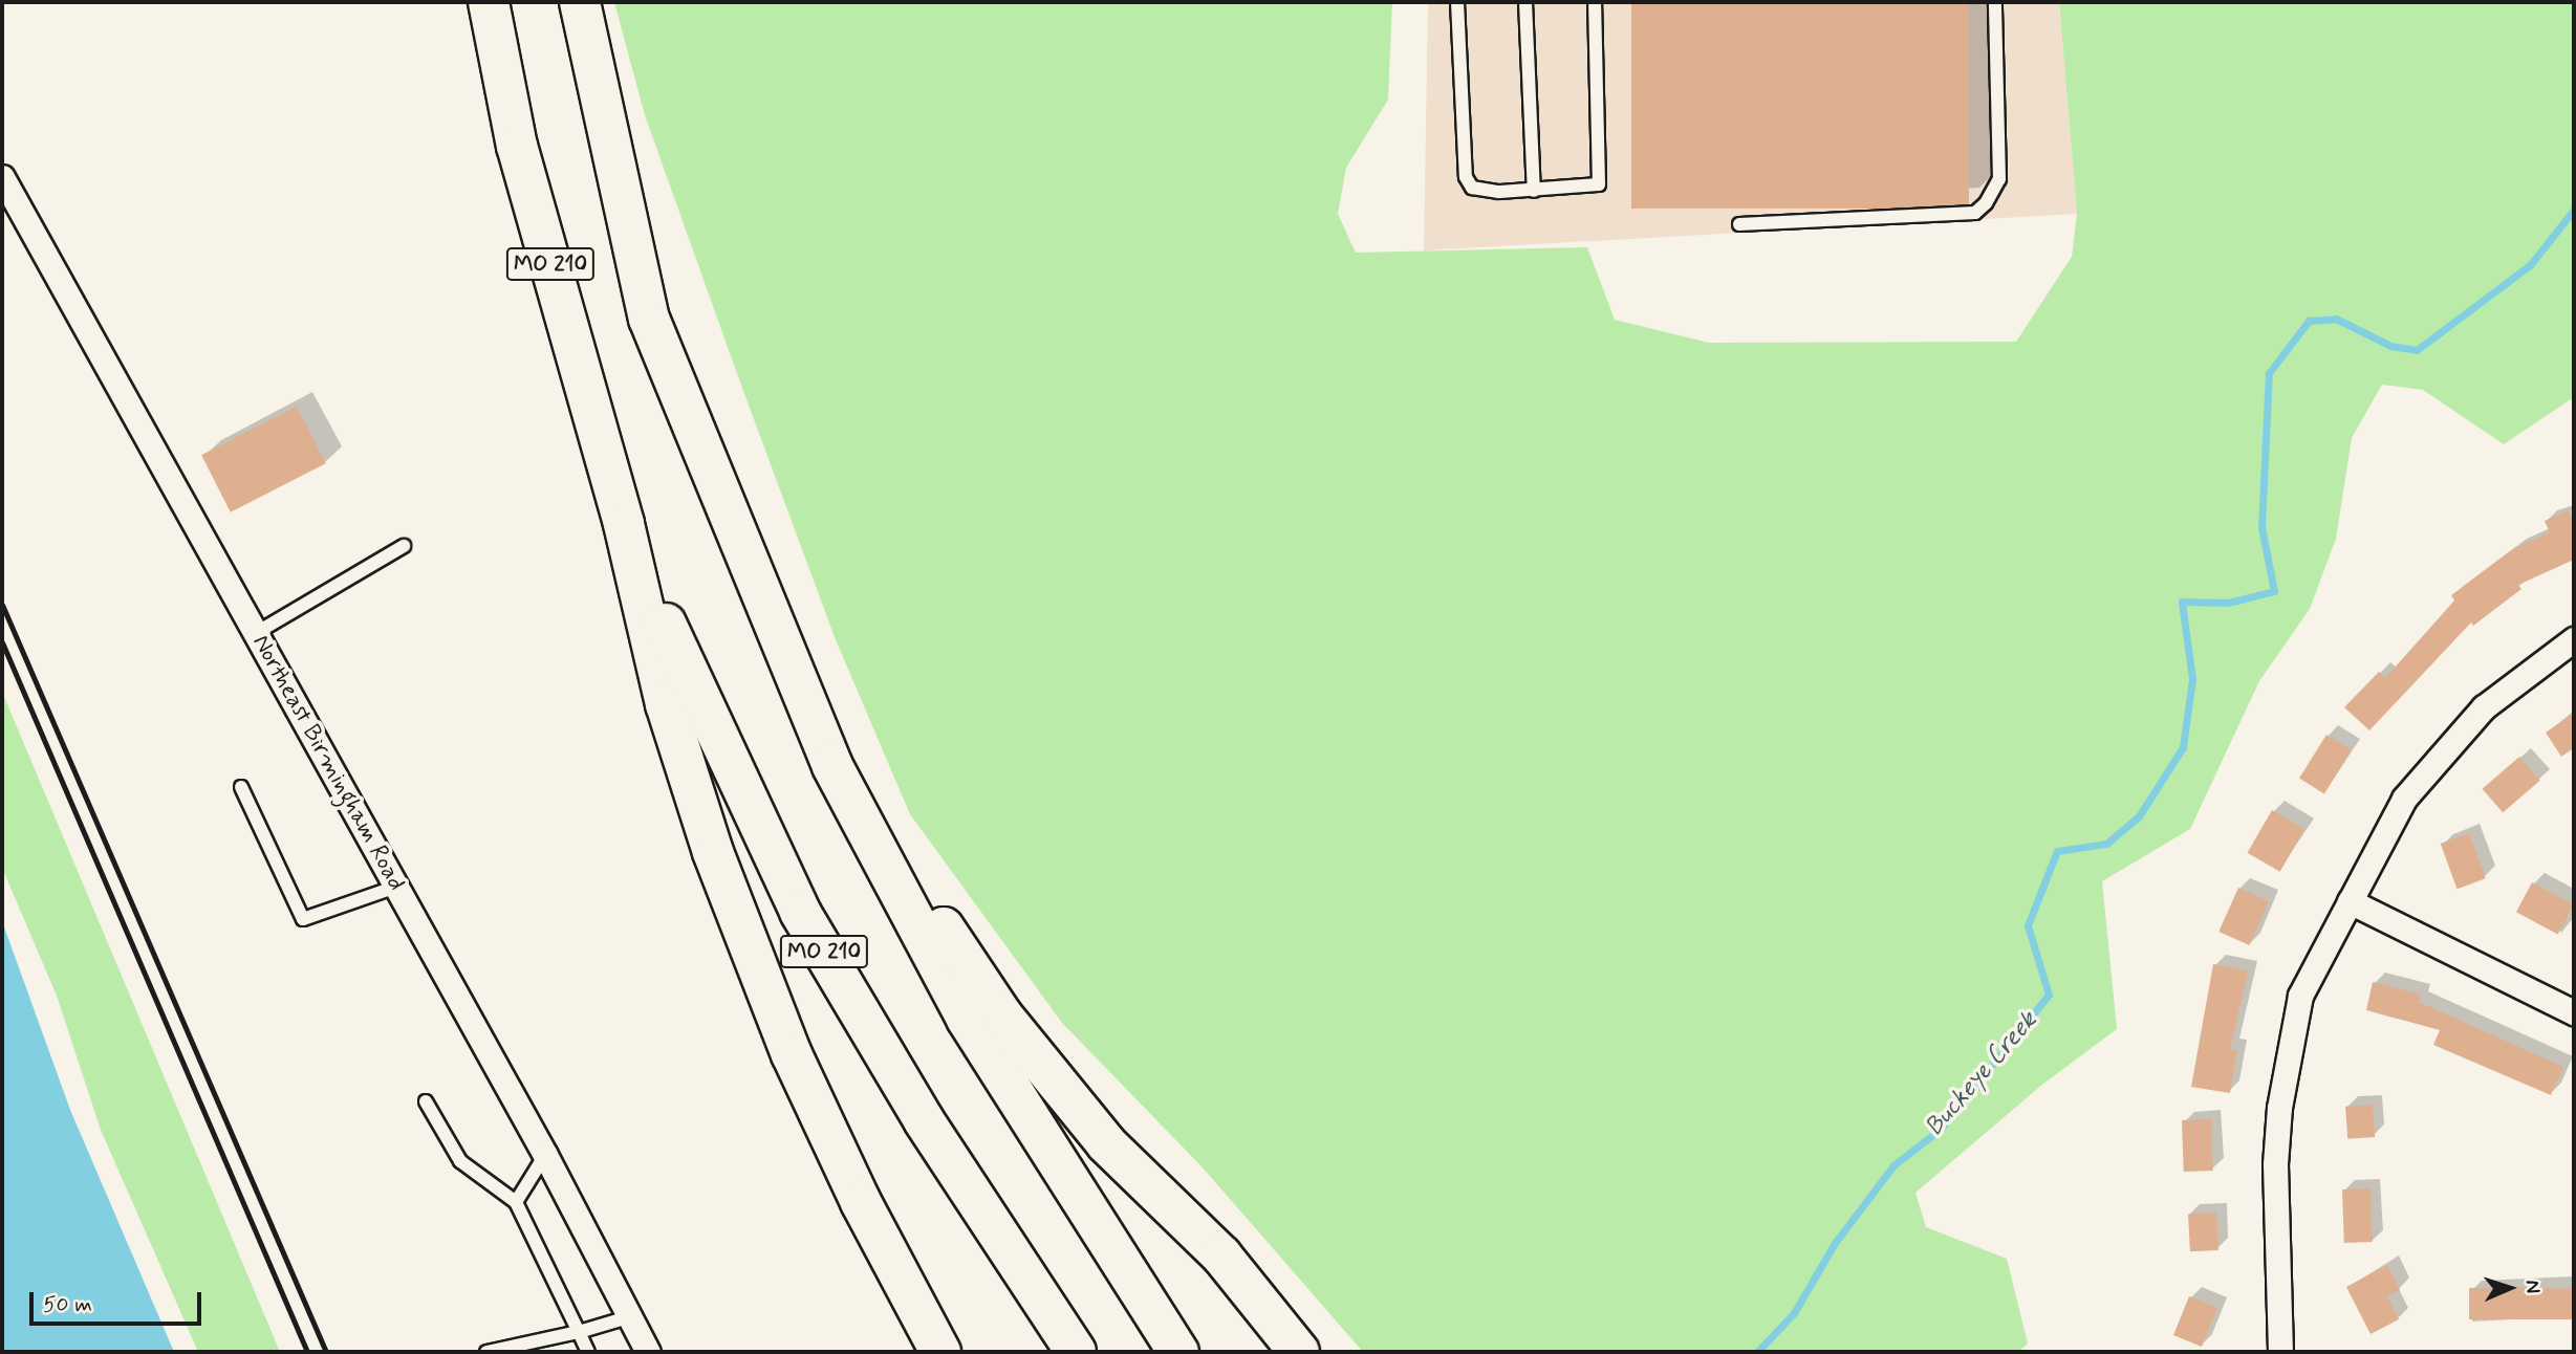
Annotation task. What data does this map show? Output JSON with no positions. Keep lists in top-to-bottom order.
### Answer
{
  "streets": {
    "highway": ["MO 210"],
    "street": ["Northeast Birmingham Road"]
  },
  "water": ["Buckeye Creek"],
  "scale_bar": "50 m",
  "north": "right"
}
